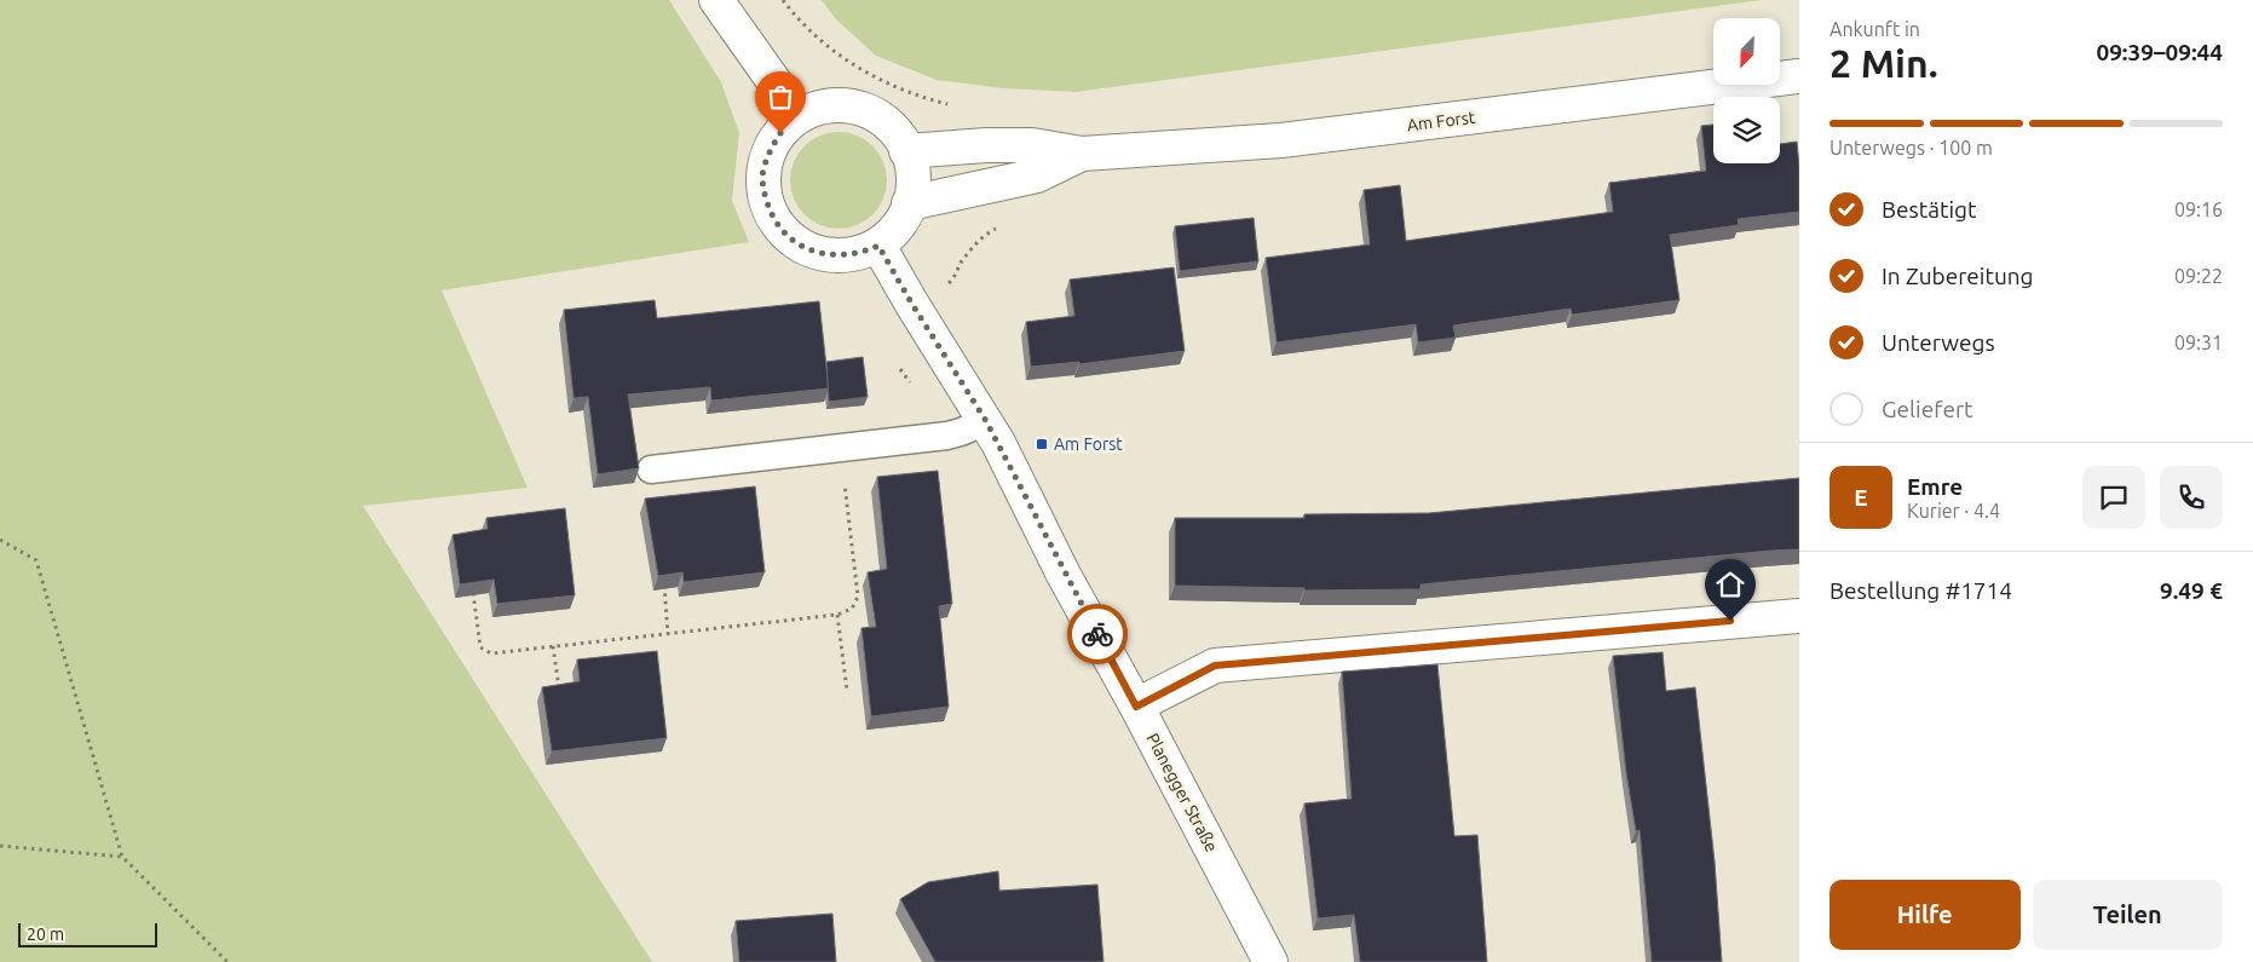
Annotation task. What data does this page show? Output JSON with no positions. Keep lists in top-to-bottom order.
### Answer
{
  "streets": {
    "street": ["Am Forst", "Planegger Straße"]
  },
  "crossings": [
    ["Am Forst", "Planegger Straße"]
  ],
  "places": {
    "transit": ["Am Forst"]
  },
  "scale_bar": "20 m",
  "north": "bottom left",
  "page": {
    "heading": ["2 Min.", "Ankunft in", "09:39–09:44"],
    "panel": [
      "Emre",
      "Kurier · 4.4",
      "Bestellung #1714",
      "9.49 €"
    ],
    "bar": "Unterwegs · 100 m",
    "list": [
      ["Bestätigt", "09:16"],
      ["In Zubereitung", "09:22"],
      ["Unterwegs", "09:31"],
      "Geliefert"
    ],
    "round": "E",
    "buttons": ["Hilfe", "Teilen"],
    "scale": "20 m"
  }
}
